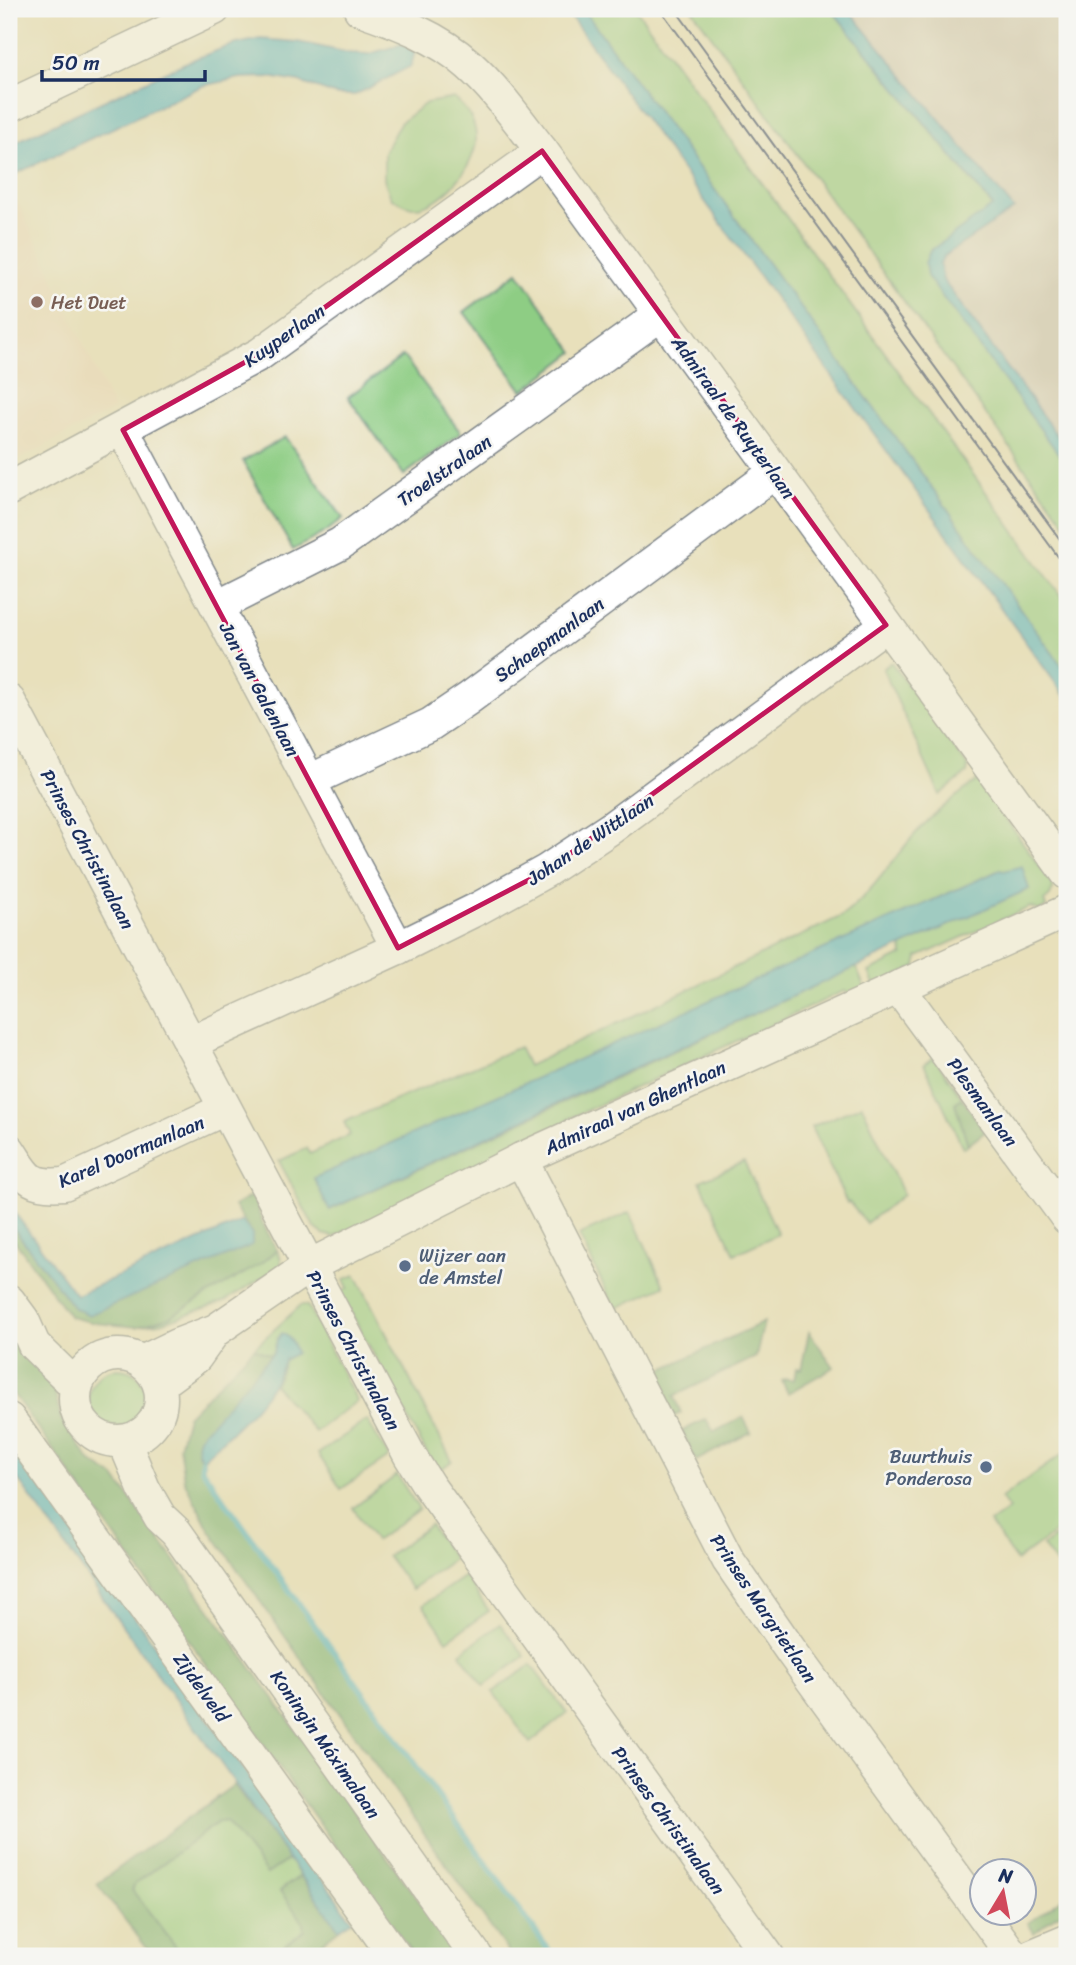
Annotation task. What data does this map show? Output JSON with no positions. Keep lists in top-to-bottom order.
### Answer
{
  "streets": {
    "street": [
      "Kuyperlaan",
      "Admiraal de Ruyterlaan",
      "Troelstralaan",
      "Schaepmanlaan",
      "Jan van Galenlaan",
      "Johan de Wittlaan",
      "Prinses Christinalaan",
      "Plesmanlaan",
      "Admiraal van Ghentlaan",
      "Karel Doormanlaan",
      "Prinses Margrietlaan",
      "Zijdelveld",
      "Koningin Máximalaan"
    ]
  },
  "crossings": [
    ["Kuyperlaan", "Admiraal de Ruyterlaan"],
    ["Kuyperlaan", "Jan van Galenlaan"],
    ["Admiraal de Ruyterlaan", "Troelstralaan"],
    ["Admiraal de Ruyterlaan", "Schaepmanlaan"],
    ["Admiraal de Ruyterlaan", "Johan de Wittlaan"],
    ["Troelstralaan", "Jan van Galenlaan"],
    ["Schaepmanlaan", "Jan van Galenlaan"],
    ["Jan van Galenlaan", "Johan de Wittlaan"],
    ["Johan de Wittlaan", "Prinses Christinalaan"],
    ["Prinses Christinalaan", "Admiraal van Ghentlaan"],
    ["Prinses Christinalaan", "Karel Doormanlaan"],
    ["Plesmanlaan", "Admiraal van Ghentlaan"],
    ["Admiraal van Ghentlaan", "Prinses Margrietlaan"],
    ["Admiraal van Ghentlaan", "Koningin Máximalaan"]
  ],
  "places": ["Het Duet", "Wijzer aan de Amstel", "Buurthuis Ponderosa"],
  "scale_bar": "50 m",
  "north": "top"
}
